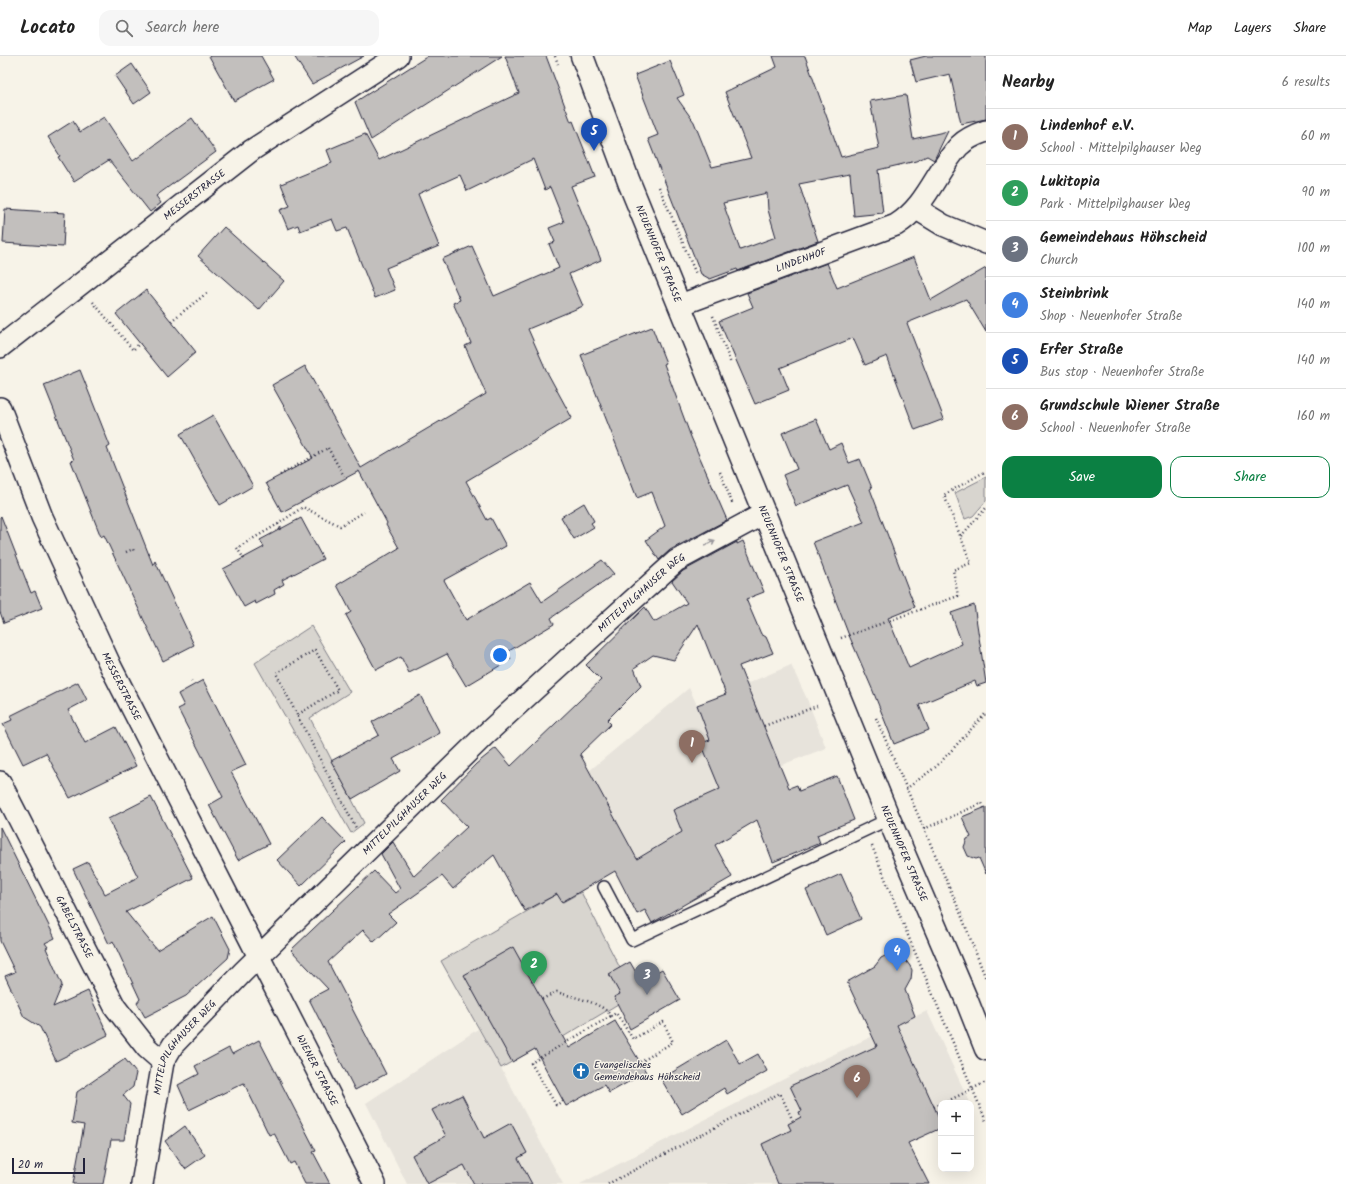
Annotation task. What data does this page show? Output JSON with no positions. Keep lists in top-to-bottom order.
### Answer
{
  "streets": {
    "main road": ["NEUENHOFER STRASSE"],
    "street": [
      "MESSERSTRASSE",
      "LINDENHOF",
      "MITTELPILGHAUSER WEG",
      "GABELSTRASSE",
      "WIENER STRASSE"
    ]
  },
  "crossings": [
    ["MESSERSTRASSE", "MITTELPILGHAUSER WEG"],
    ["MESSERSTRASSE", "WIENER STRASSE"],
    ["NEUENHOFER STRASSE", "LINDENHOF"],
    ["NEUENHOFER STRASSE", "MITTELPILGHAUSER WEG"],
    ["MITTELPILGHAUSER WEG", "GABELSTRASSE"],
    ["MITTELPILGHAUSER WEG", "WIENER STRASSE"]
  ],
  "one_way": ["MITTELPILGHAUSER WEG"],
  "places": {
    "church": ["Evangelisches Gemeindehaus Höhscheid"]
  },
  "scale_bar": "20 m",
  "page": {
    "header": "Locato",
    "search": "Search here",
    "nav": ["Map", "Layers", "Share"],
    "heading": ["Nearby", "6 results"],
    "list": [
      {
        "mark": "1",
        "name": "Lindenhof e.V.",
        "note": "School · Mittelpilghauser Weg",
        "value": "60 m"
      },
      {
        "mark": "2",
        "name": "Lukitopia",
        "note": "Park · Mittelpilghauser Weg",
        "value": "90 m"
      },
      {
        "mark": "3",
        "name": "Gemeindehaus Höhscheid",
        "note": "Church",
        "value": "100 m"
      },
      {
        "mark": "4",
        "name": "Steinbrink",
        "note": "Shop · Neuenhofer Straße",
        "value": "140 m"
      },
      {
        "mark": "5",
        "name": "Erfer Straße",
        "note": "Bus stop · Neuenhofer Straße",
        "value": "140 m"
      },
      {
        "mark": "6",
        "name": "Grundschule Wiener Straße",
        "note": "School · Neuenhofer Straße",
        "value": "160 m"
      }
    ],
    "pins": [
      "5",
      "1",
      "4",
      "2",
      "3",
      "6"
    ],
    "buttons": ["Save", "Share"],
    "map_buttons": ["+", "−"],
    "scale": "20 m"
  }
}
